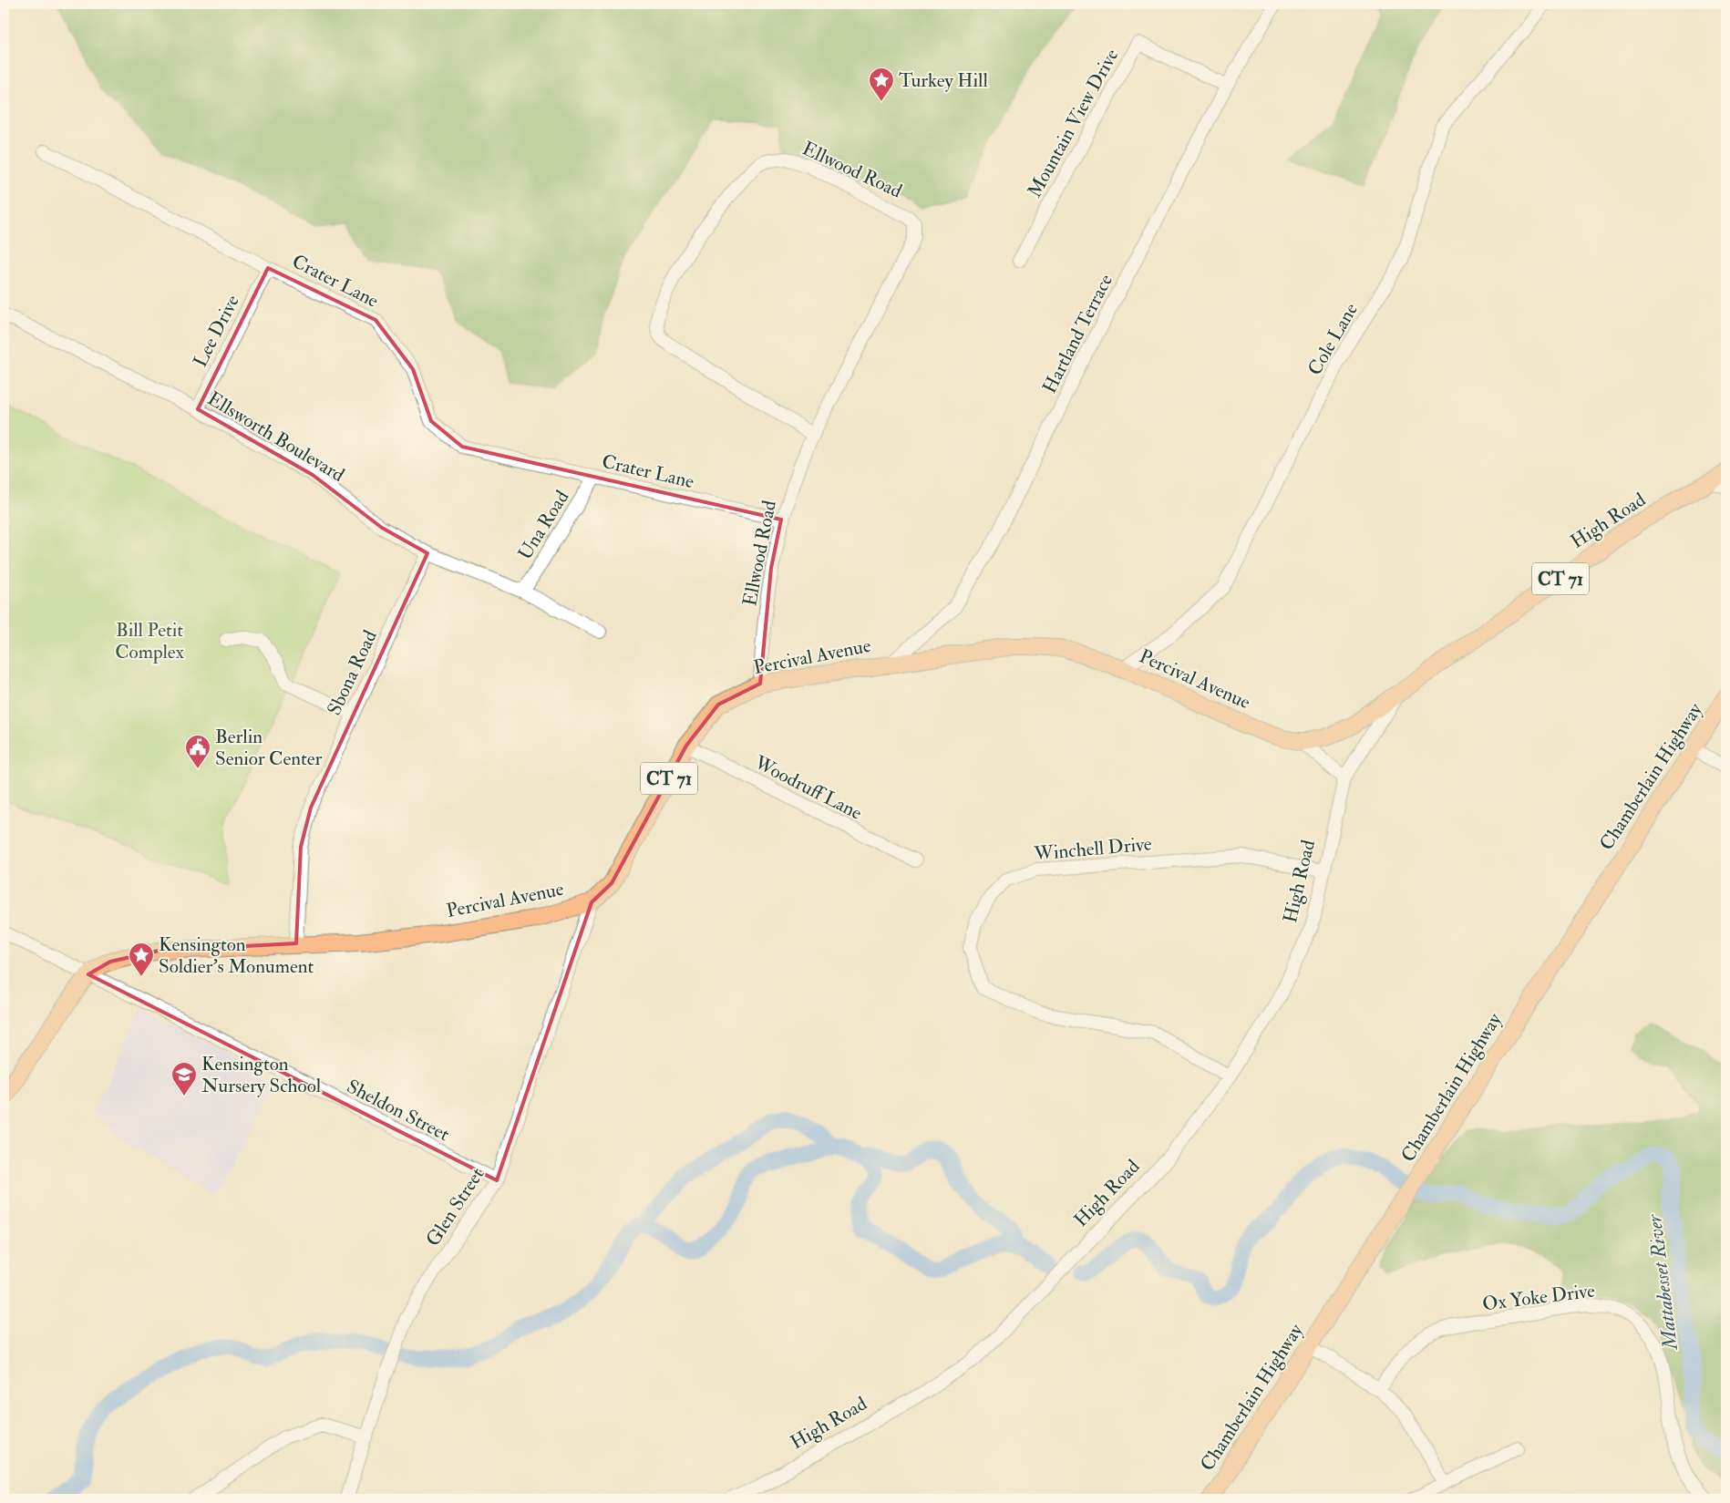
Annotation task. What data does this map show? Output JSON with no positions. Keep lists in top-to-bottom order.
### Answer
{
  "streets": {
    "main road": [
      "High Road",
      "CT 71",
      "Percival Avenue",
      "Chamberlain Highway"
    ],
    "street": [
      "Mountain View Drive",
      "Ellwood Road",
      "Crater Lane",
      "Lee Drive",
      "Hartland Terrace",
      "Cole Lane",
      "Ellsworth Boulevard",
      "Una Road",
      "Sbona Road",
      "Woodruff Lane",
      "Winchell Drive",
      "Sheldon Street",
      "Glen Street",
      "Ox Yoke Drive"
    ]
  },
  "crossings": [
    ["Mountain View Drive", "Hartland Terrace"],
    ["Ellwood Road", "Crater Lane"],
    ["Ellwood Road", "Percival Avenue"],
    ["Crater Lane", "Lee Drive"],
    ["Crater Lane", "Una Road"],
    ["Lee Drive", "Ellsworth Boulevard"],
    ["Hartland Terrace", "Percival Avenue"],
    ["Cole Lane", "Percival Avenue"],
    ["Ellsworth Boulevard", "Una Road"],
    ["Ellsworth Boulevard", "Sbona Road"],
    ["High Road", "Percival Avenue"],
    ["High Road", "Winchell Drive"],
    ["Percival Avenue", "Sbona Road"],
    ["Percival Avenue", "Woodruff Lane"],
    ["Percival Avenue", "Sheldon Street"],
    ["Percival Avenue", "Glen Street"],
    ["Sheldon Street", "Glen Street"]
  ],
  "water": ["Mattabesset River"],
  "parks": ["Bill Petit Complex"],
  "places": {
    "place": ["Turkey Hill", "Kensington Soldier's Monument"],
    "public building": ["Berlin Senior Center"],
    "school or university": ["Kensington Nursery School"]
  }
}
